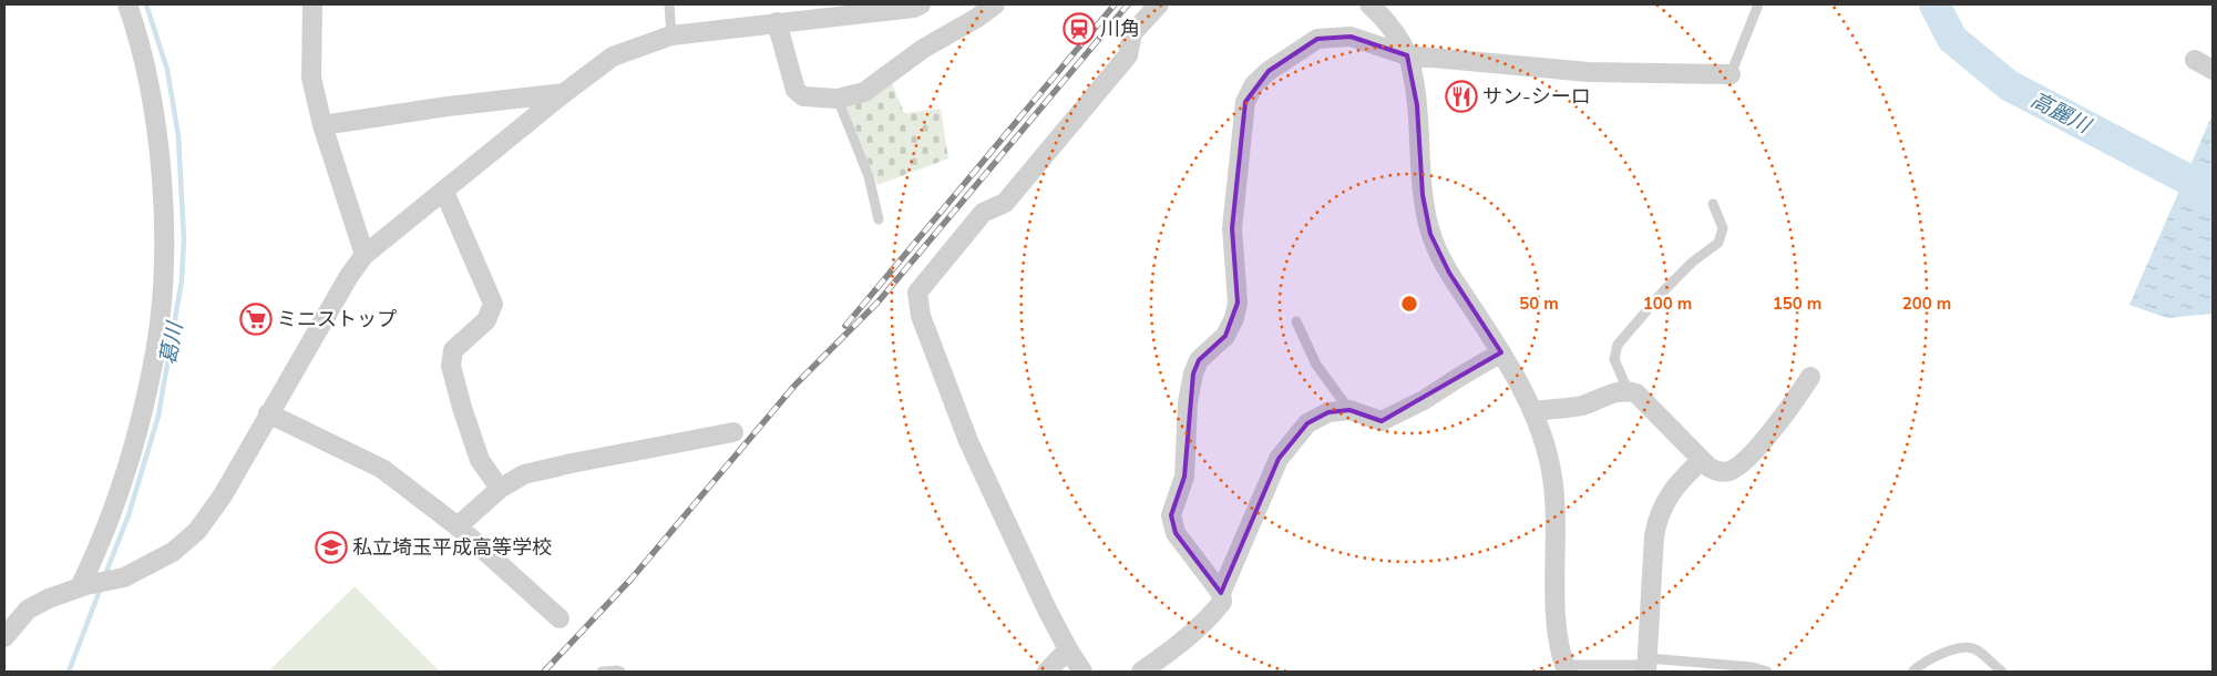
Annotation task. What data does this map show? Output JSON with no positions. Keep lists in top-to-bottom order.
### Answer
{
  "water": ["高麗川", "葛川"],
  "places": {
    "station": ["川角"],
    "restaurant": ["サン-シーロ"],
    "supermarket": ["ミニストップ"],
    "school or university": ["私立埼玉平成高等学校"]
  },
  "rings": [
    "50 m",
    "100 m",
    "150 m",
    "200 m"
  ]
}
